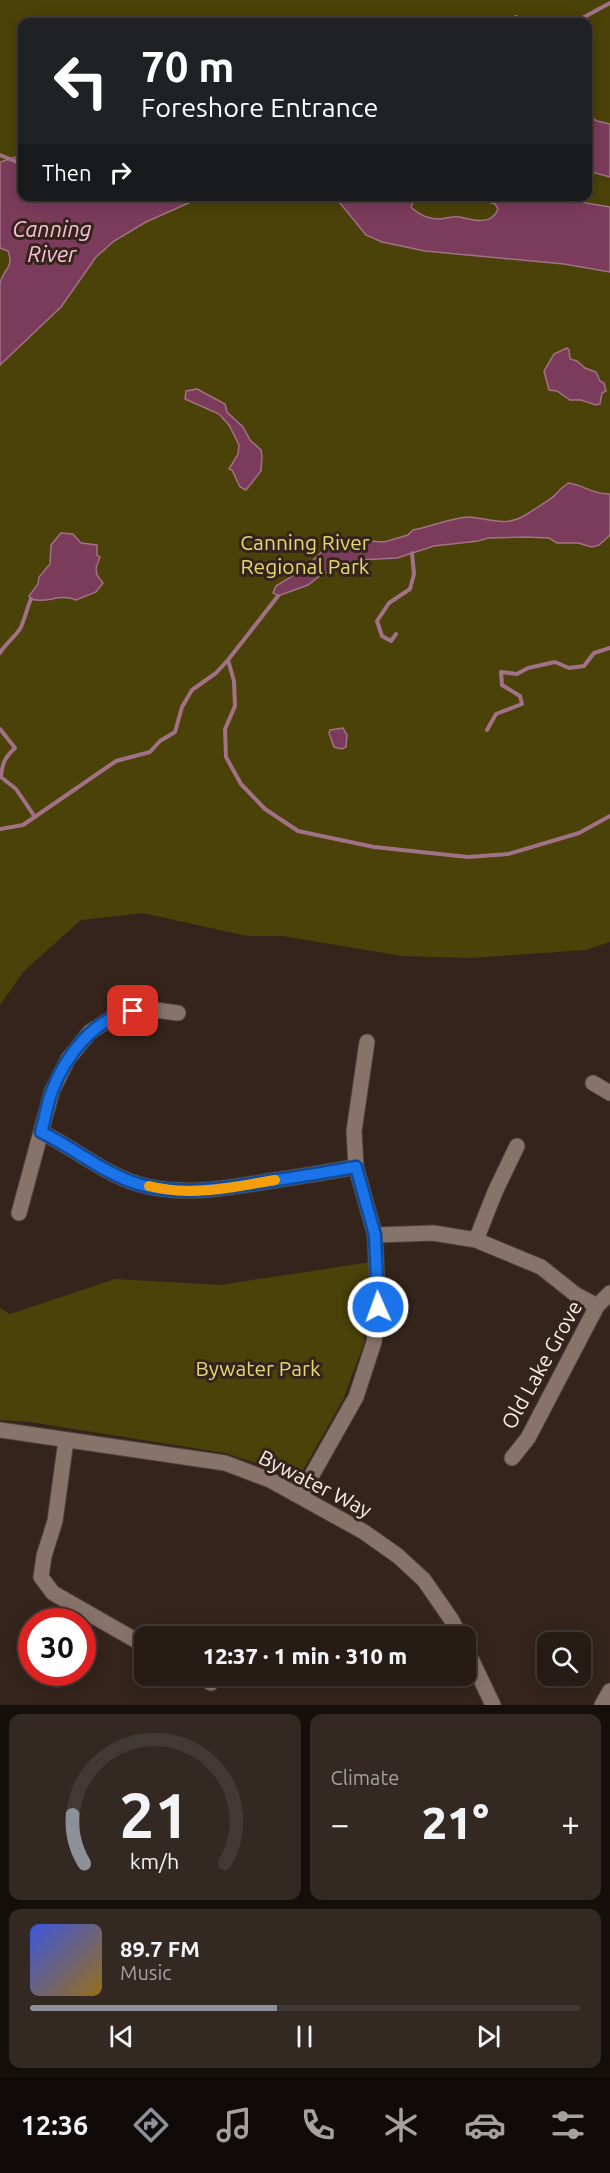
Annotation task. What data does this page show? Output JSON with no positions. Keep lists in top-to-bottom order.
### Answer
{
  "streets": {
    "street": ["Old Lake Grove", "Bywater Way"]
  },
  "water": ["Canning River"],
  "parks": ["Canning River Regional Park", "Bywater Park"],
  "page": {
    "turn": ["70 m", "Foreshore Entrance"],
    "then": "Then",
    "limit": "30",
    "trip": "12:37 · 1 min · 310 m",
    "tile": "Climate",
    "heat": ["−", "21°", "+"],
    "song": ["89.7 FM", "Music"],
    "tabs": "12:36",
    "gauge": ["21", "km/h"]
  }
}
